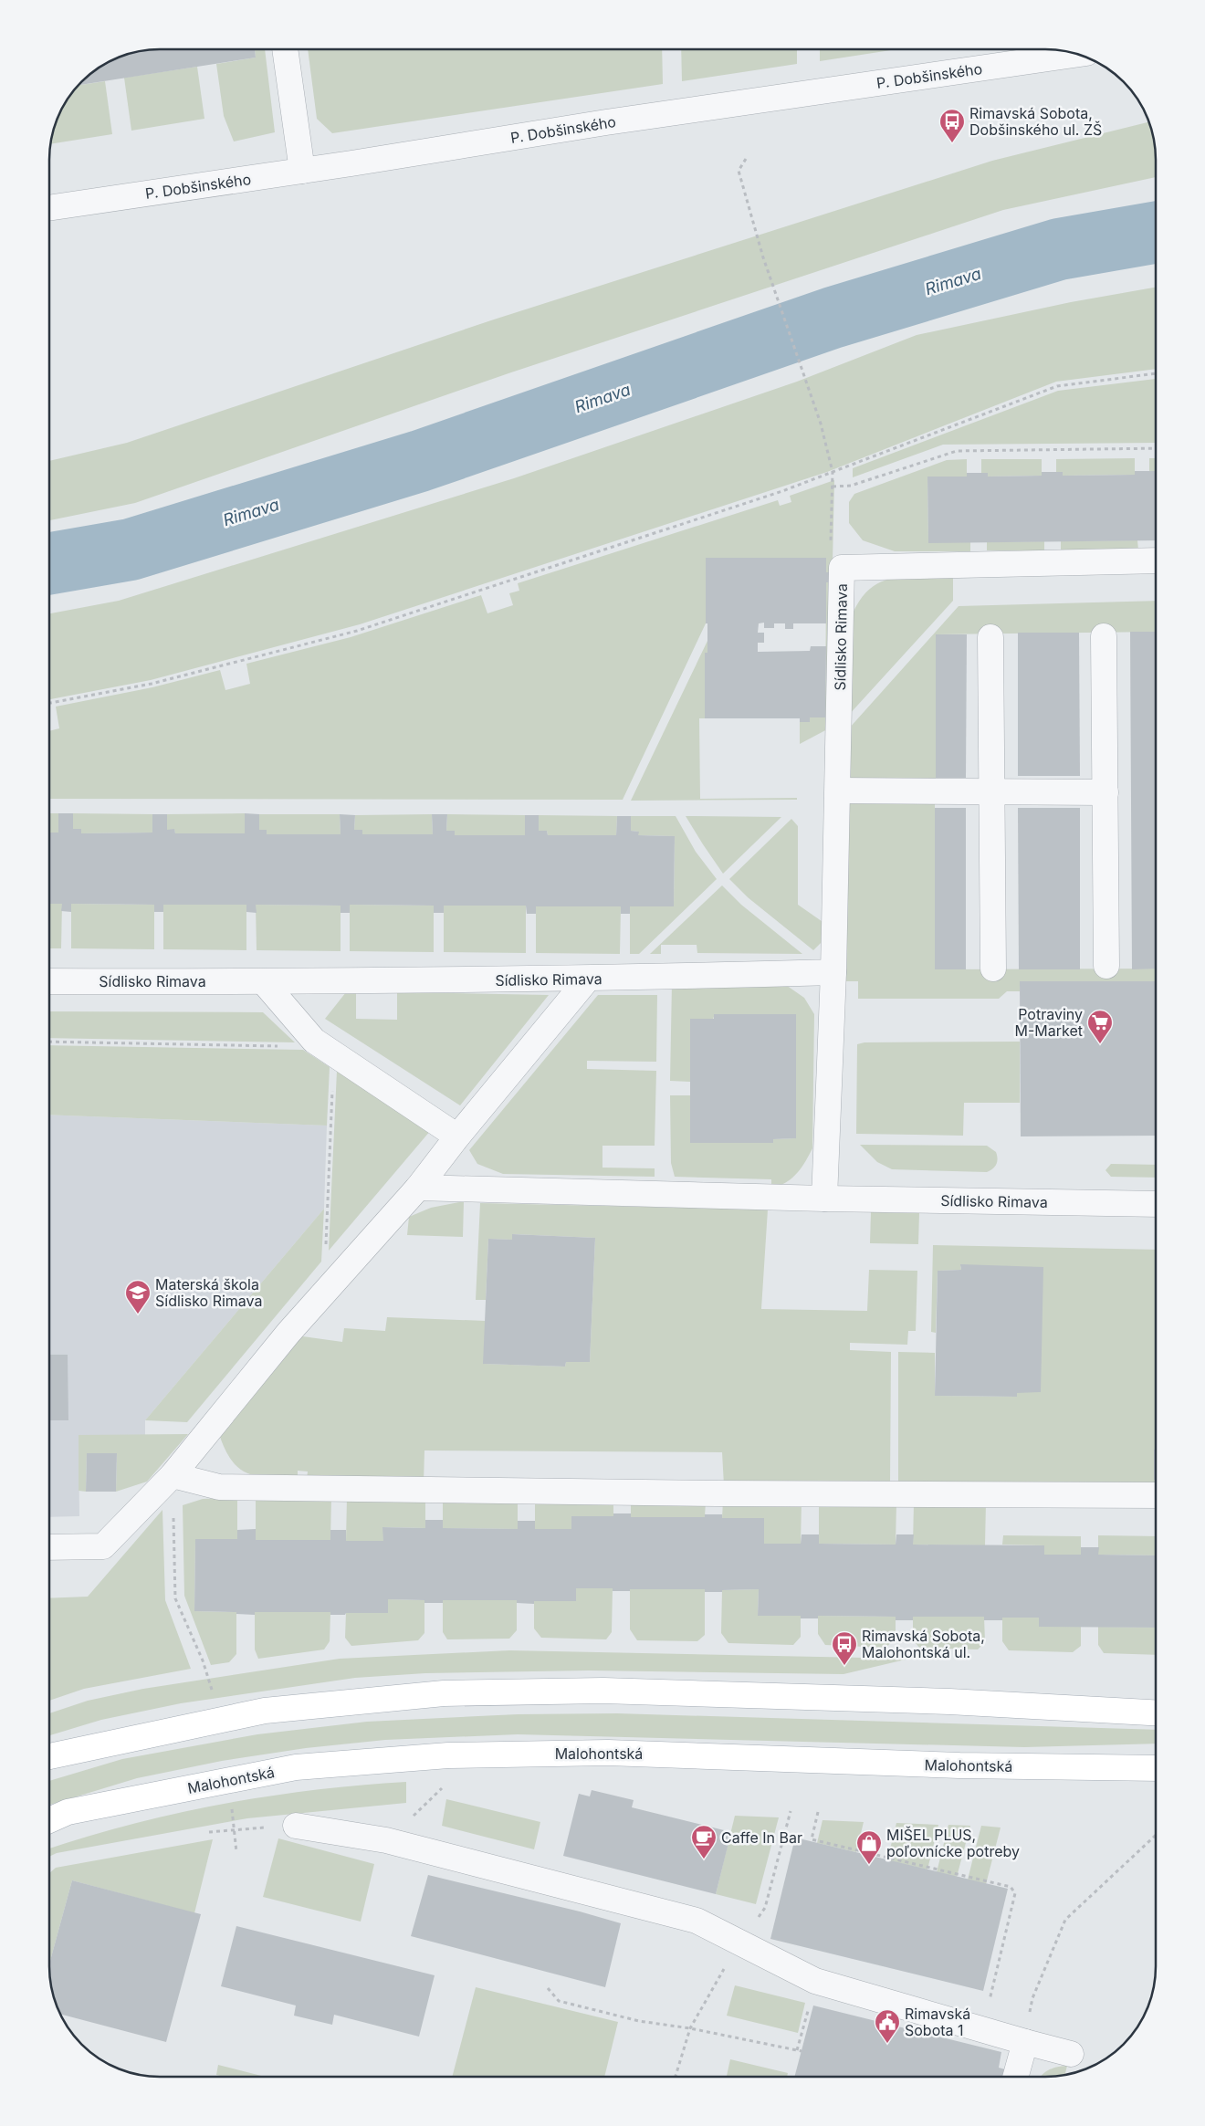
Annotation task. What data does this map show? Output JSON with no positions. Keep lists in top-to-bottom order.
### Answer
{
  "streets": {
    "main road": ["Malohontská"],
    "street": ["P. Dobšinského", "Sídlisko Rimava"]
  },
  "water": ["Rimava"],
  "places": {
    "bus stop": ["Rimavská Sobota, Dobšinského ul. ZŠ", "Rimavská Sobota, Malohontská ul."],
    "supermarket": ["Potraviny M-Market"],
    "school or university": ["Materská škola Sídlisko Rimava"],
    "cafe": ["Caffe In Bar"],
    "shop": ["MIŠEL PLUS, poľovnícke potreby"],
    "public building": ["Rimavská Sobota 1"]
  }
}
